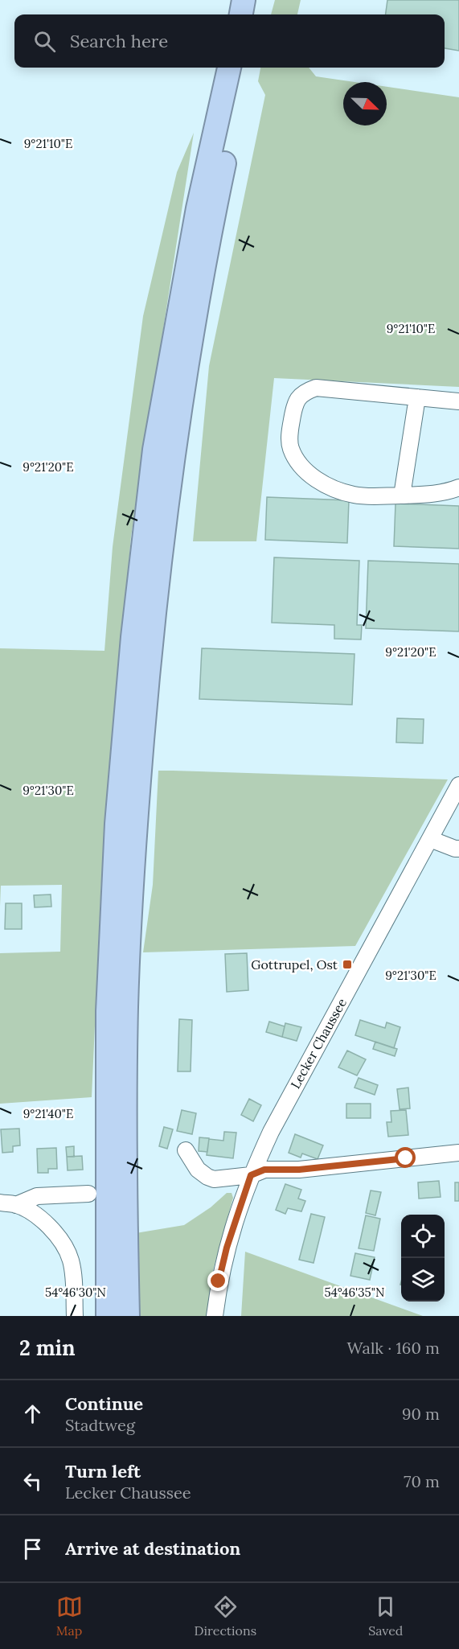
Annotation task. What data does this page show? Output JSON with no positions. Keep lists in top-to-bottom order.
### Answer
{
  "streets": {
    "street": ["Lecker Chaussee"]
  },
  "places": {
    "transit": ["Gottrupel, Ost"]
  },
  "north": "bottom right",
  "page": {
    "search": "Search here",
    "heading": ["2 min", "Walk · 160 m"],
    "list": [
      ["Continue", "Stadtweg", "90 m"],
      ["Turn left", "Lecker Chaussee", "70 m"],
      "Arrive at destination"
    ],
    "nav": ["Map", "Directions", "Saved"]
  },
  "coordinates": [
    "9°21'10\"E",
    "9°21'20\"E",
    "9°21'30\"E",
    "9°21'40\"E",
    "54°46'30\"N",
    "54°46'35\"N"
  ]
}
